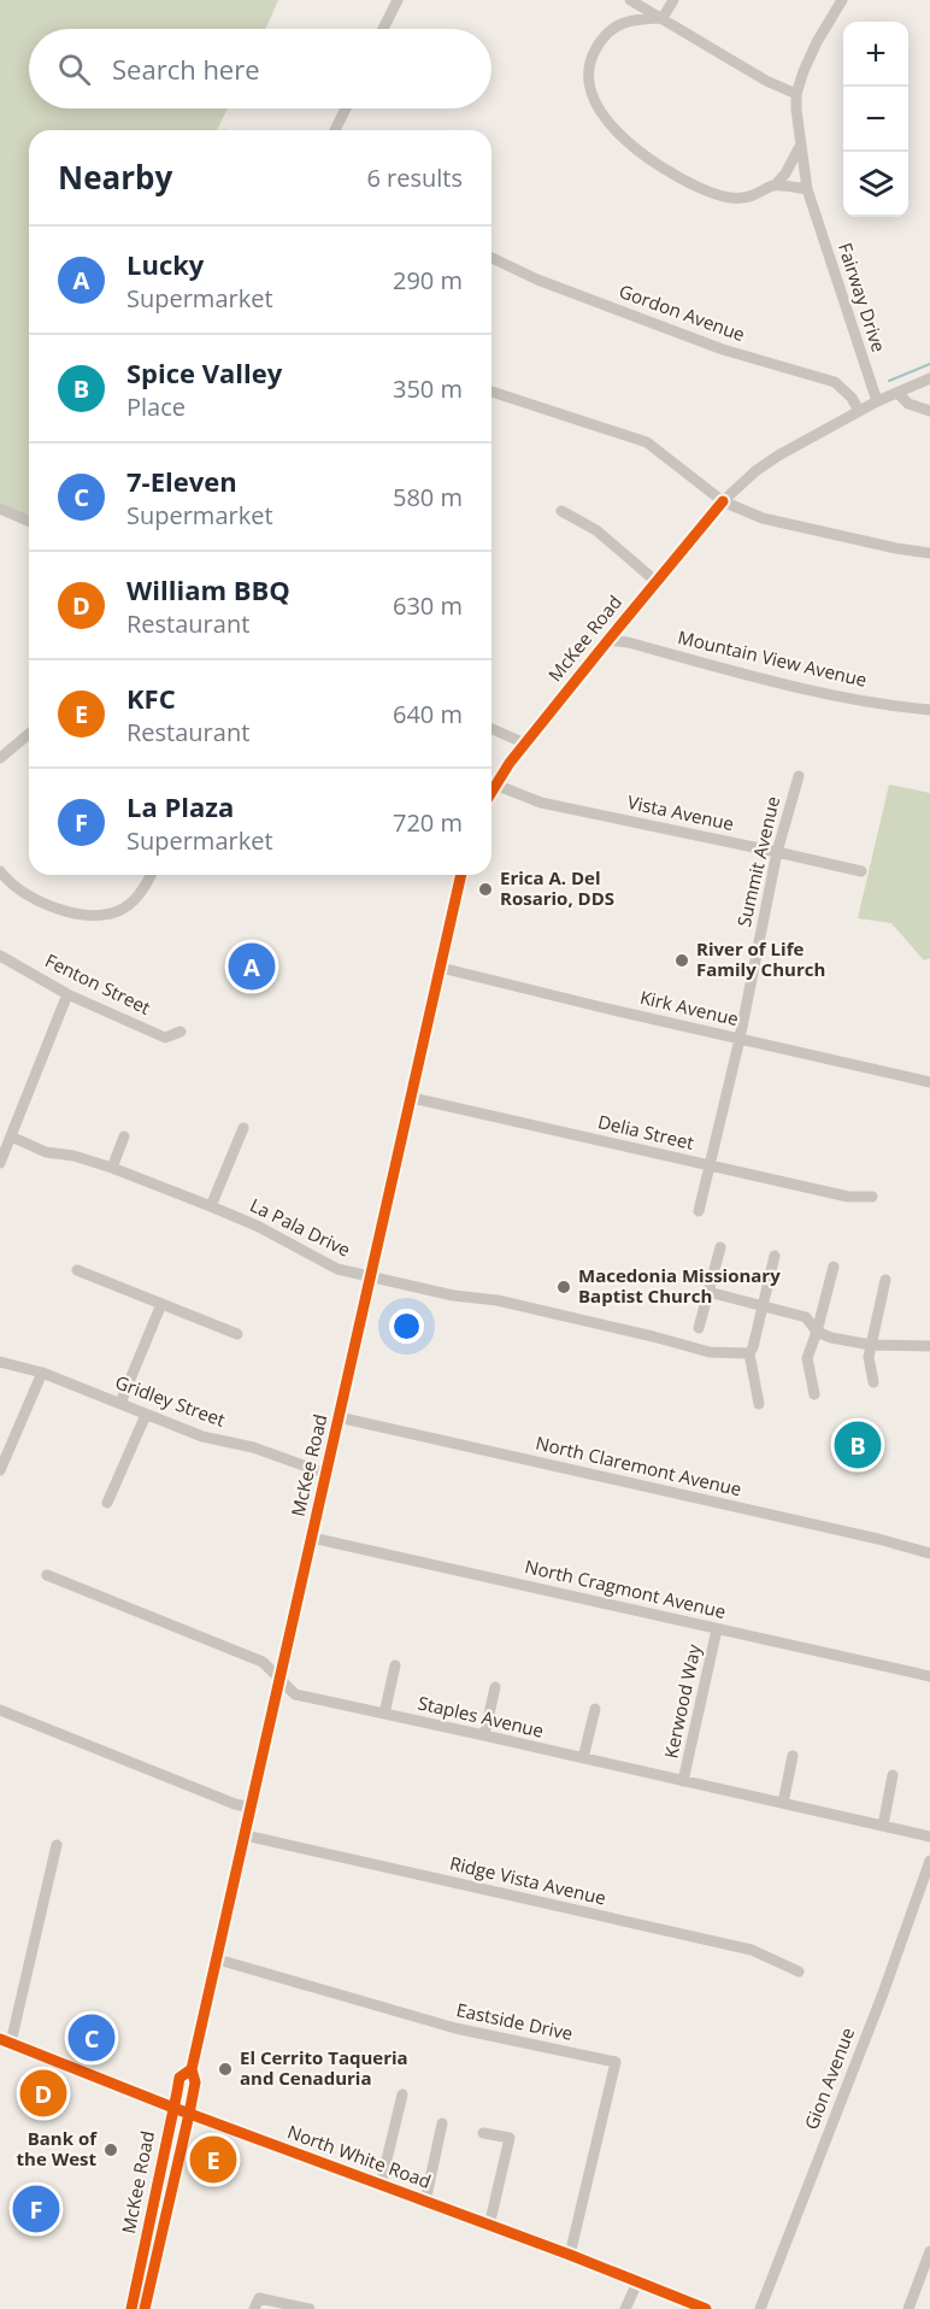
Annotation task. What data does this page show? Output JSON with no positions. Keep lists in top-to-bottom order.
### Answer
{
  "streets": {
    "main road": ["McKee Road", "North White Road"],
    "street": [
      "Fairway Drive",
      "Gordon Avenue",
      "Mountain View Avenue",
      "Vista Avenue",
      "Summit Avenue",
      "Fenton Street",
      "Kirk Avenue",
      "Delia Street",
      "La Pala Drive",
      "Gridley Street",
      "North Claremont Avenue",
      "North Cragmont Avenue",
      "Kerwood Way",
      "Staples Avenue",
      "Ridge Vista Avenue",
      "Eastside Drive",
      "Gion Avenue"
    ]
  },
  "crossings": [
    ["Fairway Drive", "McKee Road"],
    ["Gordon Avenue", "McKee Road"],
    ["McKee Road", "Mountain View Avenue"],
    ["McKee Road", "Vista Avenue"],
    ["McKee Road", "Kirk Avenue"],
    ["McKee Road", "Delia Street"],
    ["McKee Road", "La Pala Drive"],
    ["McKee Road", "Gridley Street"],
    ["McKee Road", "North Claremont Avenue"],
    ["McKee Road", "North Cragmont Avenue"],
    ["McKee Road", "Staples Avenue"],
    ["McKee Road", "Ridge Vista Avenue"],
    ["McKee Road", "Eastside Drive"],
    ["McKee Road", "North White Road"],
    ["Vista Avenue", "Summit Avenue"],
    ["Summit Avenue", "Kirk Avenue"],
    ["Summit Avenue", "Delia Street"],
    ["North Cragmont Avenue", "Kerwood Way"],
    ["Kerwood Way", "Staples Avenue"],
    ["Eastside Drive", "North White Road"]
  ],
  "places": [
    "Erica A. Del Rosario, DDS",
    "River of Life Family Church",
    "Macedonia Missionary Baptist Church",
    "El Cerrito Taqueria and Cenaduria",
    "Bank of the West"
  ],
  "page": {
    "map_buttons": ["+", "−"],
    "search": "Search here",
    "heading": ["Nearby", "6 results"],
    "list": [
      {
        "mark": "A",
        "name": "Lucky",
        "note": "Supermarket",
        "value": "290 m"
      },
      {
        "mark": "B",
        "name": "Spice Valley",
        "note": "Place",
        "value": "350 m"
      },
      {
        "mark": "C",
        "name": "7-Eleven",
        "note": "Supermarket",
        "value": "580 m"
      },
      {
        "mark": "D",
        "name": "William BBQ",
        "note": "Restaurant",
        "value": "630 m"
      },
      {
        "mark": "E",
        "name": "KFC",
        "note": "Restaurant",
        "value": "640 m"
      },
      {
        "mark": "F",
        "name": "La Plaza",
        "note": "Supermarket",
        "value": "720 m"
      }
    ],
    "pins": [
      "A",
      "B",
      "C",
      "D",
      "E",
      "F"
    ]
  }
}
